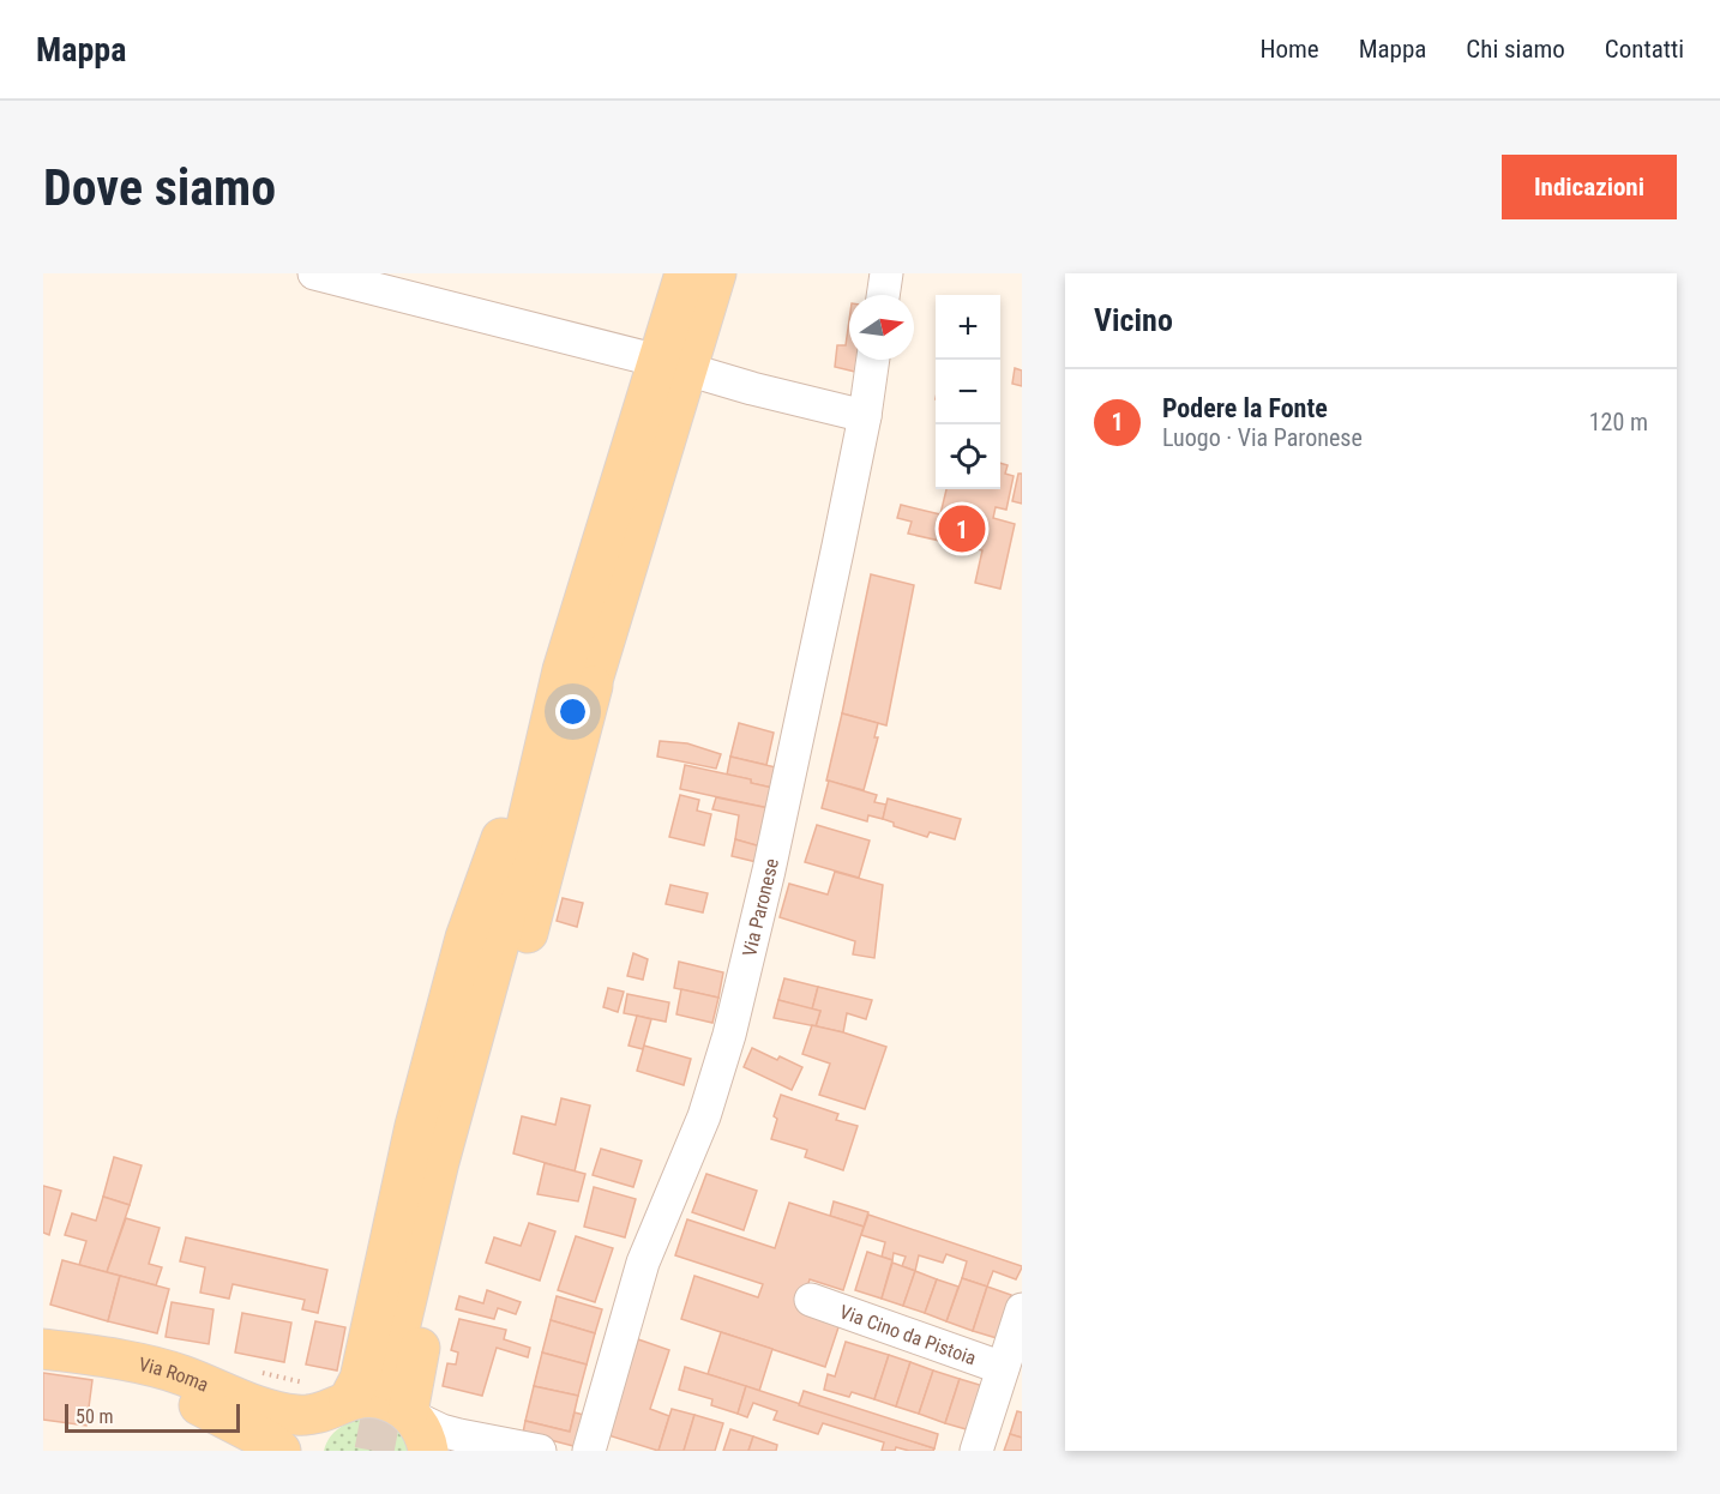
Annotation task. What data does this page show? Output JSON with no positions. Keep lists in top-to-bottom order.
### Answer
{
  "streets": {
    "main road": ["Via Roma"],
    "street": ["Via Paronese", "Via Cino da Pistoia"]
  },
  "scale_bar": "50 m",
  "north": "right",
  "page": {
    "header": "Mappa",
    "nav": [
      "Home",
      "Mappa",
      "Chi siamo",
      "Contatti"
    ],
    "buttons": "Indicazioni",
    "title": "Dove siamo",
    "heading": "Vicino",
    "map_buttons": ["+", "−"],
    "list": [
      {
        "mark": "1",
        "name": "Podere la Fonte",
        "note": "Luogo · Via Paronese",
        "value": "120 m"
      }
    ],
    "pins": "1",
    "scale": "50 m"
  }
}
